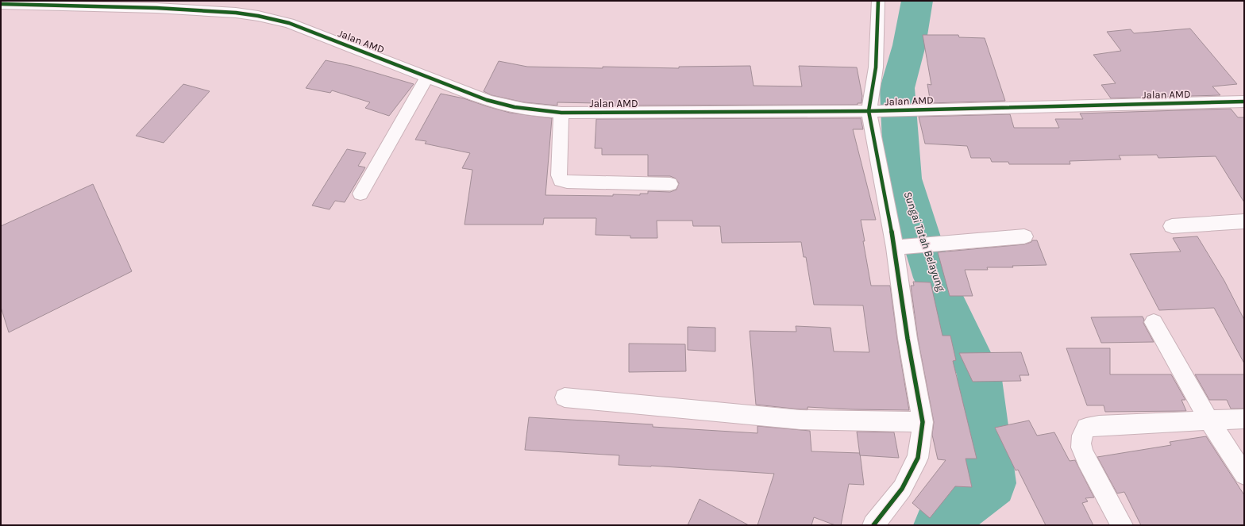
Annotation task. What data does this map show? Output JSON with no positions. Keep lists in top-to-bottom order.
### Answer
{
  "streets": {
    "street": ["Jalan AMD"]
  },
  "water": ["Sungai Tatah Belayung"]
}
